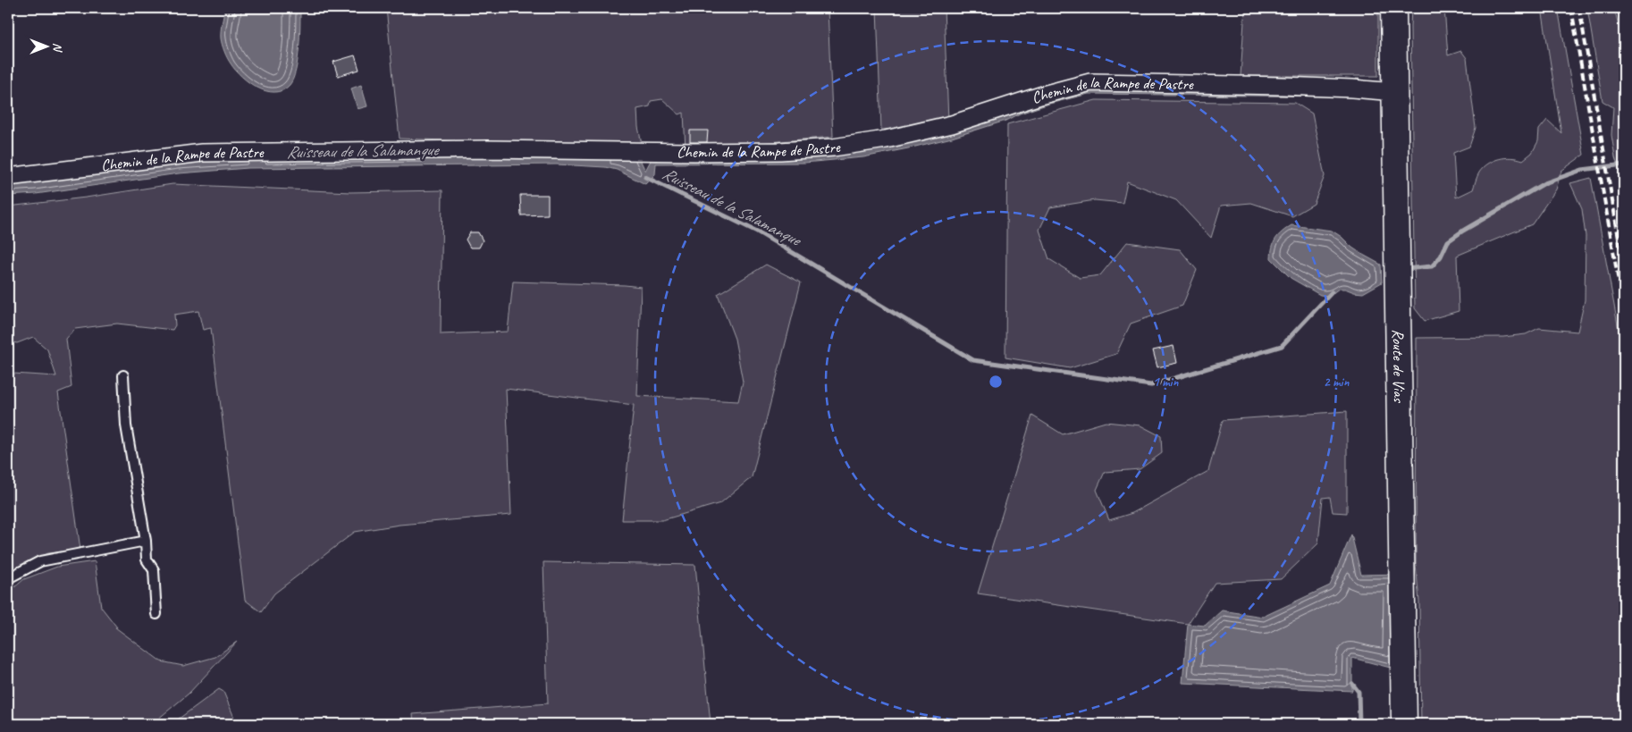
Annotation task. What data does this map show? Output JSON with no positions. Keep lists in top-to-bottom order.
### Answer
{
  "streets": {
    "main road": ["Route de Vias"],
    "street": ["Chemin de la Rampe de Pastre"]
  },
  "crossings": [
    ["Chemin de la Rampe de Pastre", "Route de Vias"]
  ],
  "water": ["Ruisseau de la Salamanque"],
  "north": "right",
  "rings": ["1 min", "2 min"]
}
